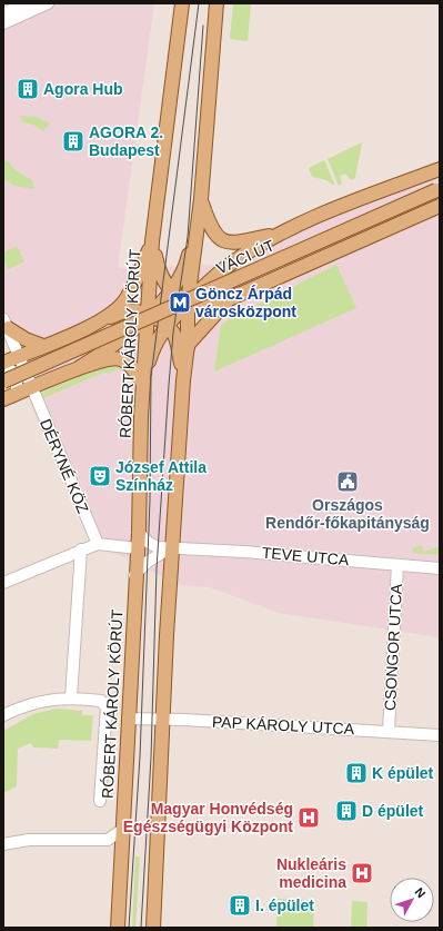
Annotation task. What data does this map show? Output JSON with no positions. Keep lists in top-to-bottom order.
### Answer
{
  "streets": {
    "main road": ["VÁCI ÚT", "RÓBERT KÁROLY KÖRÚT"],
    "street": [
      "DÉRYNÉ KÖZ",
      "TEVE UTCA",
      "CSONGOR UTCA",
      "PAP KÁROLY UTCA"
    ]
  },
  "crossings": [
    ["RÓBERT KÁROLY KÖRÚT", "TEVE UTCA"],
    ["RÓBERT KÁROLY KÖRÚT", "PAP KÁROLY UTCA"],
    ["TEVE UTCA", "CSONGOR UTCA"],
    ["CSONGOR UTCA", "PAP KÁROLY UTCA"]
  ],
  "places": {
    "building": [
      "Agora Hub",
      "AGORA 2. Budapest",
      "K épület",
      "D épület",
      "I. épület"
    ],
    "metro station": ["Göncz Árpád városközpont"],
    "theatre": ["József Attila Színház"],
    "public building": ["Országos Rendőr-főkapitányság"],
    "hospital": ["Magyar Honvédség Egészségügyi Központ", "Nukleáris medicina"]
  },
  "north": "top right"
}
